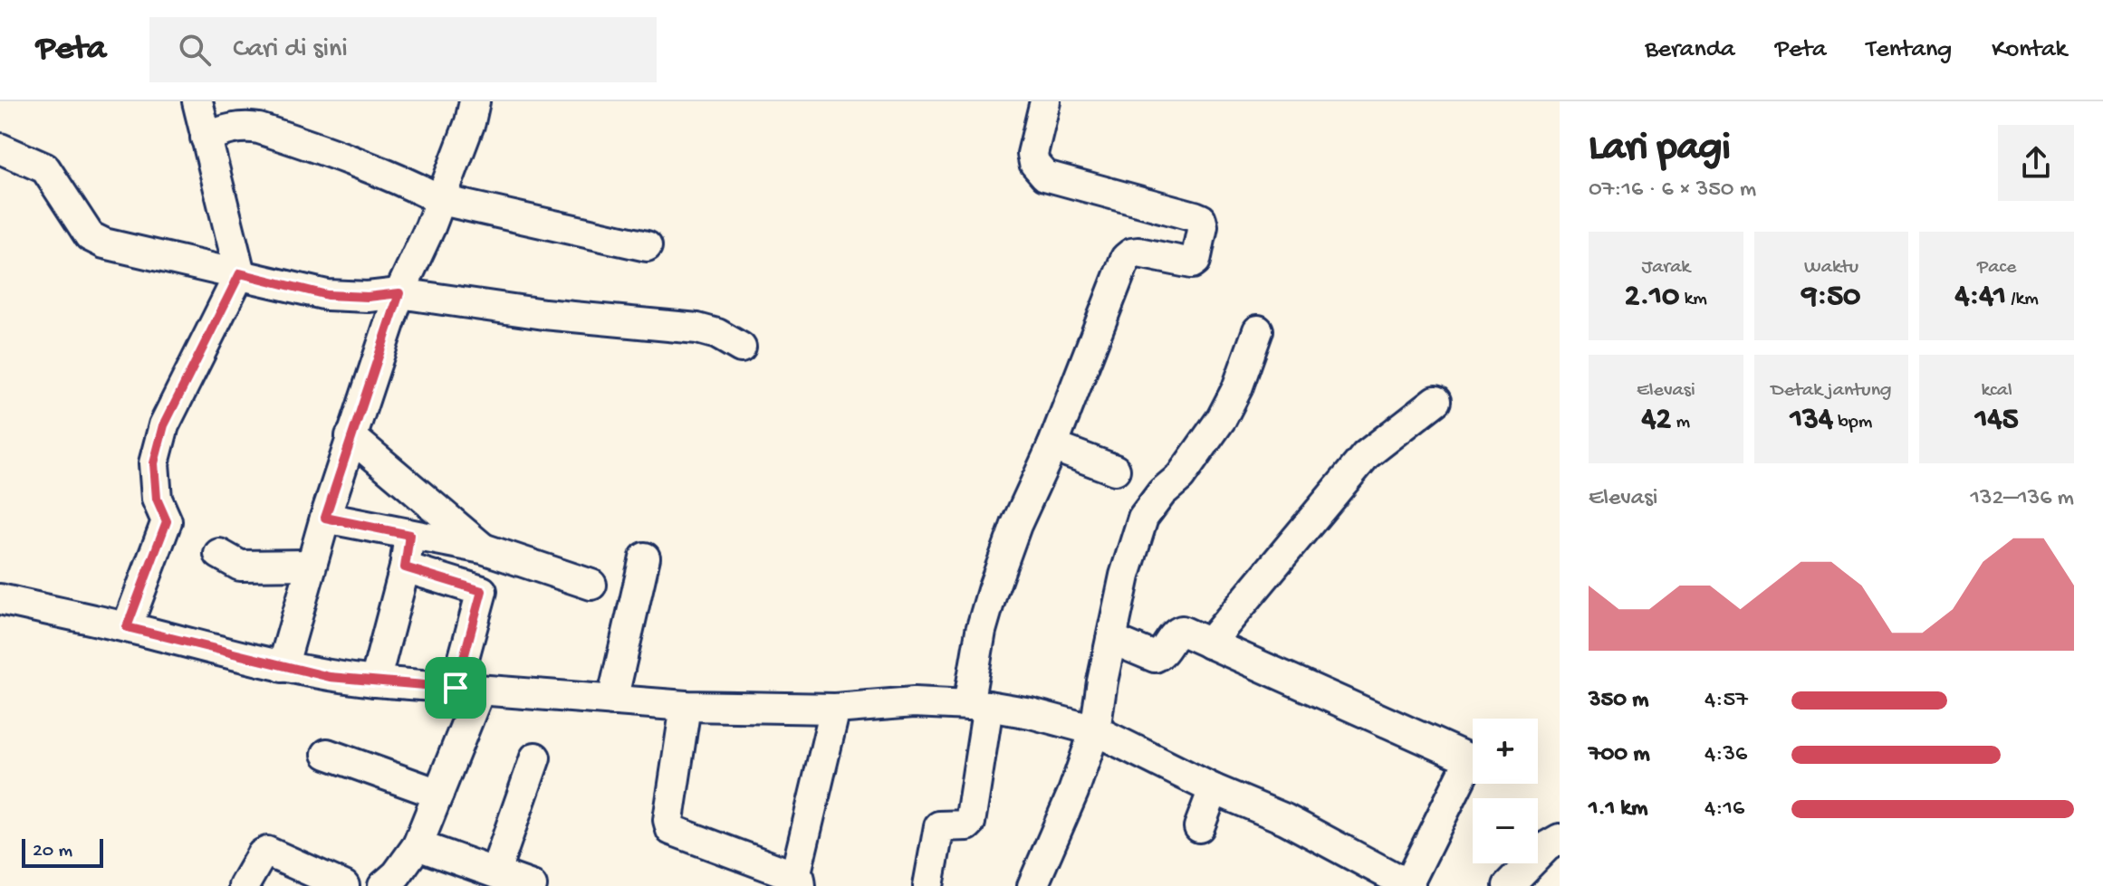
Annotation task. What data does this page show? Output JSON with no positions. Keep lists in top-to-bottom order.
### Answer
{
  "scale_bar": "20 m",
  "page": {
    "header": "Peta",
    "search": "Cari di sini",
    "nav": [
      "Beranda",
      "Peta",
      "Tentang",
      "Kontak"
    ],
    "heading": ["Lari pagi", "07:16 · 6 × 350 m"],
    "stats": [
      ["Jarak", "2.10 km"],
      ["Waktu", "9:50"],
      ["Pace", "4:41 /km"],
      ["Elevasi", "42 m"],
      ["Detak jantung", "134 bpm"],
      ["kcal", "145"]
    ],
    "chart": ["Elevasi", "132–136 m"],
    "list": [
      {
        "name": "350 m",
        "note": "4:57"
      },
      {
        "name": "700 m",
        "note": "4:36"
      },
      {
        "name": "1.1 km",
        "note": "4:16"
      }
    ],
    "map_buttons": ["+", "−"],
    "scale": "20 m"
  }
}
